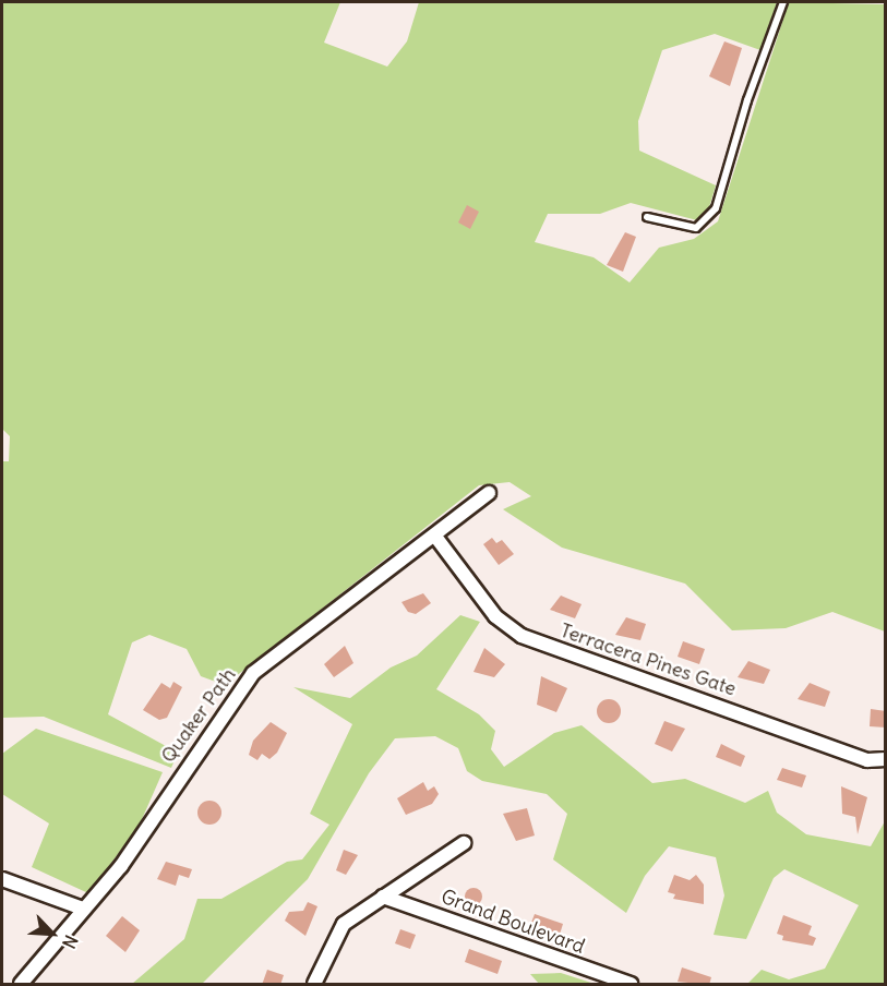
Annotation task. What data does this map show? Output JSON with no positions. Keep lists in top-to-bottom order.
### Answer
{
  "streets": {
    "street": ["Terracera Pines Gate", "Quaker Path", "Grand Boulevard"]
  },
  "crossings": [
    ["Terracera Pines Gate", "Quaker Path"]
  ],
  "north": "bottom right"
}
